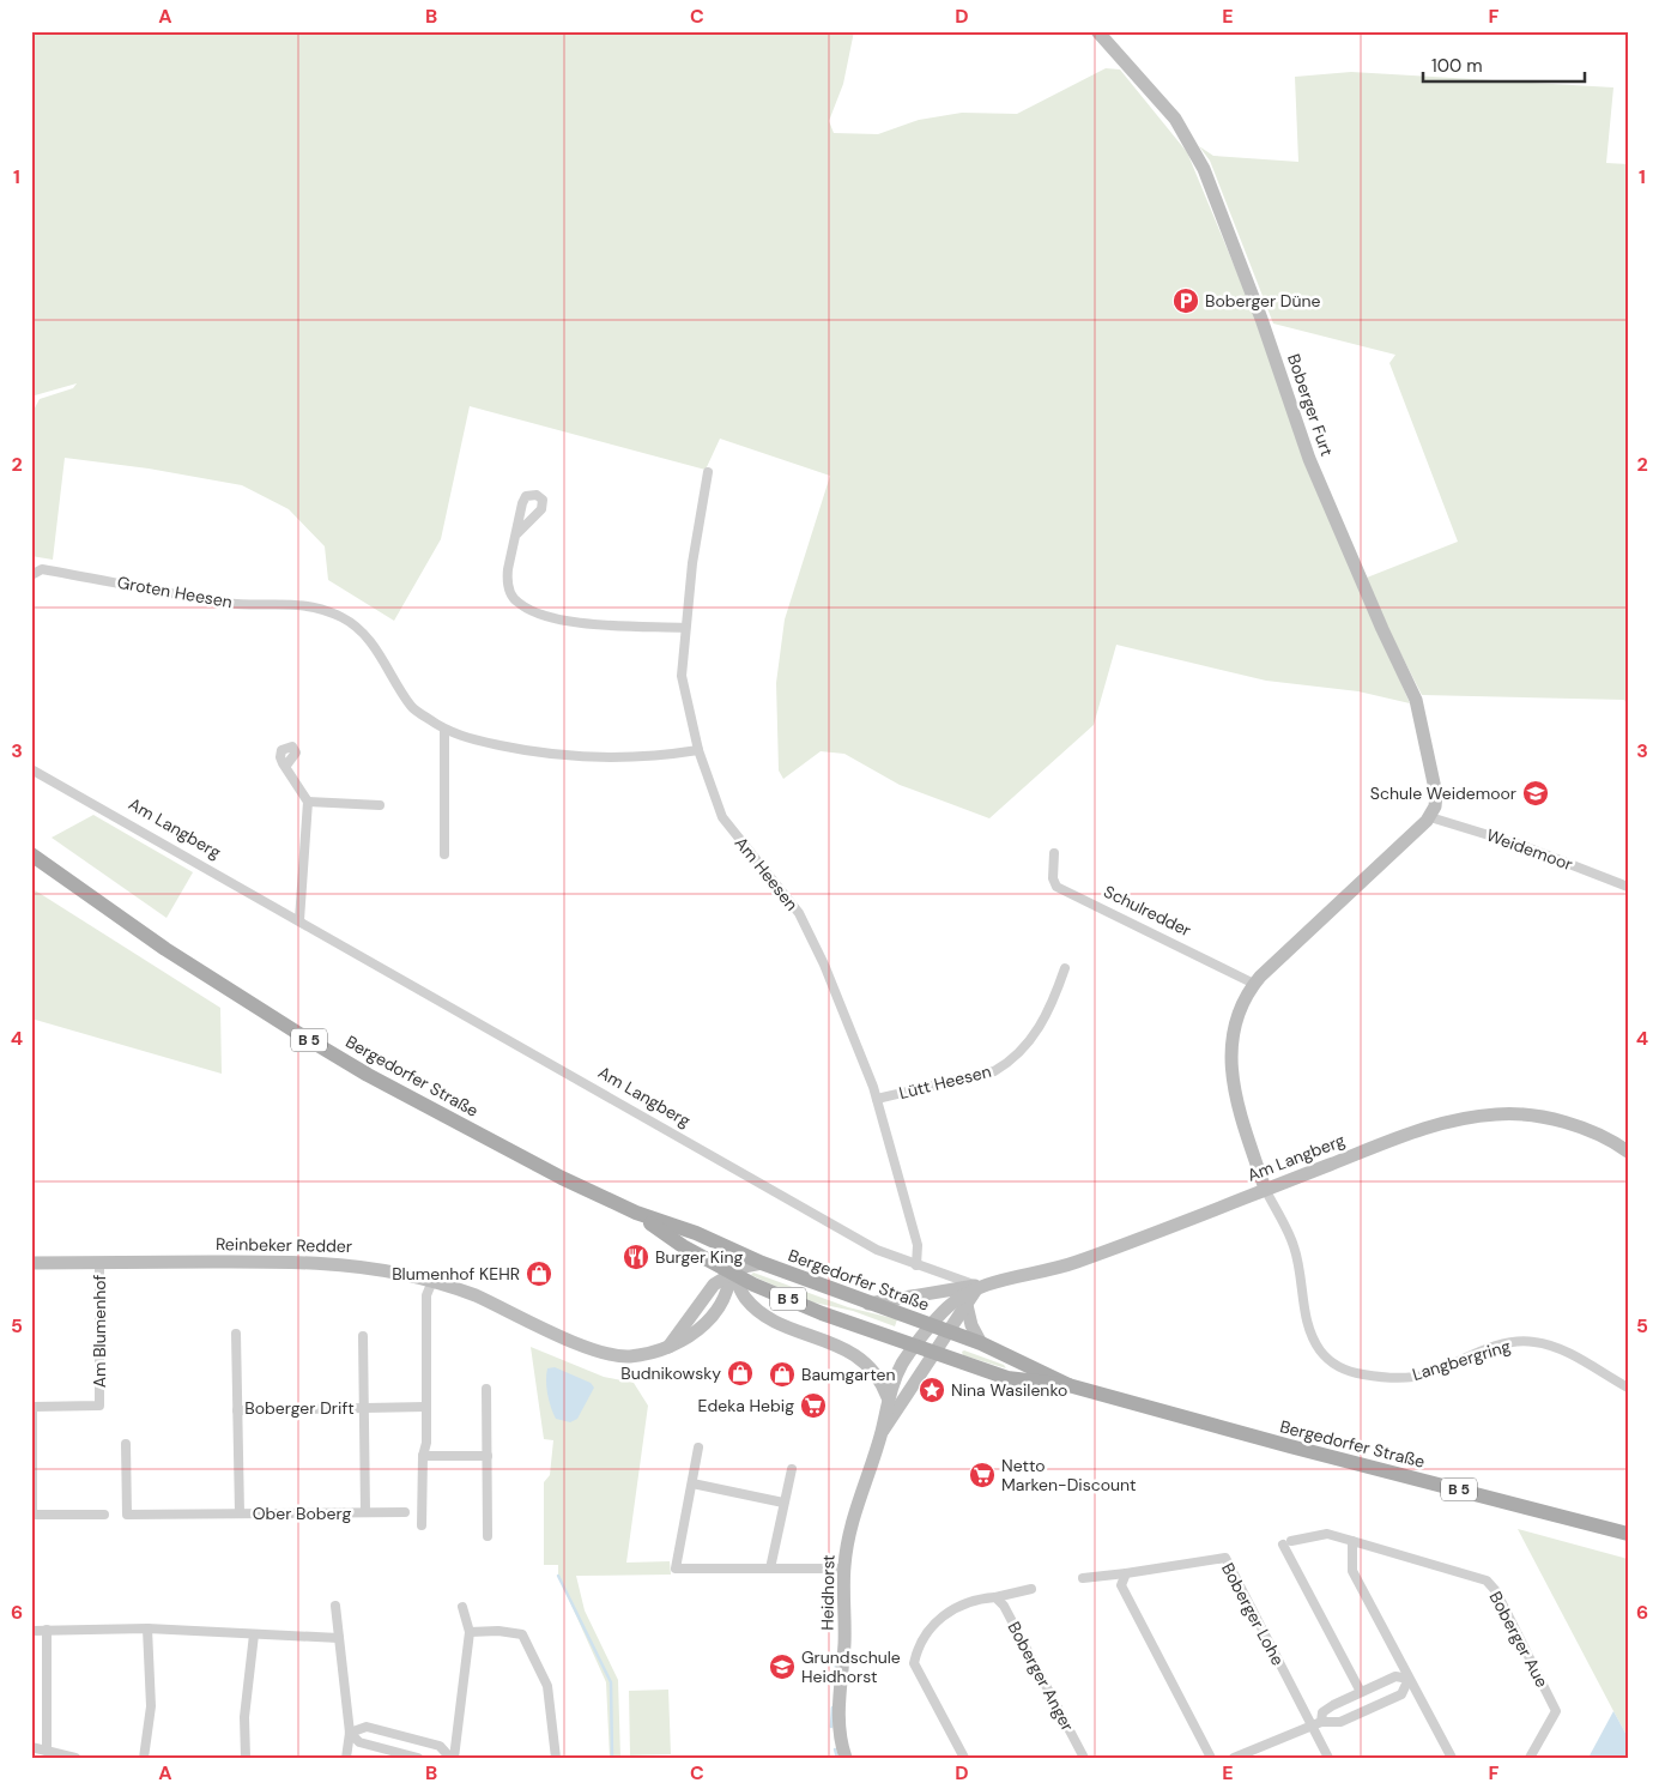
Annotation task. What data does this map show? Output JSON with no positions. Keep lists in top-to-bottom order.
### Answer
{
  "streets": {
    "main road": ["B 5", "Bergedorfer Straße"],
    "street": [
      "Boberger Furt",
      "Groten Heesen",
      "Am Langberg",
      "Weidemoor",
      "Am Heesen",
      "Schulredder",
      "Lütt Heesen",
      "Reinbeker Redder",
      "Am Blumenhof",
      "Langbergring",
      "Boberger Drift",
      "Ober Boberg",
      "Heidhorst",
      "Boberger Lohe",
      "Boberger Aue",
      "Boberger Anger"
    ]
  },
  "crossings": [
    ["Boberger Furt", "Weidemoor"],
    ["Groten Heesen", "Am Heesen"],
    ["Am Langberg", "Am Heesen"],
    ["Am Langberg", "Bergedorfer Straße"],
    ["Am Langberg", "Langbergring"],
    ["Am Langberg", "Heidhorst"],
    ["Am Heesen", "Lütt Heesen"],
    ["Bergedorfer Straße", "Reinbeker Redder"],
    ["Bergedorfer Straße", "Heidhorst"],
    ["Reinbeker Redder", "Am Blumenhof"],
    ["Boberger Drift", "Ober Boberg"]
  ],
  "places": {
    "parking": ["Boberger Düne"],
    "school or university": ["Schule Weidemoor", "Grundschule Heidhorst"],
    "restaurant": ["Burger King"],
    "shop": ["Blumenhof KEHR", "Budnikowsky", "Baumgarten"],
    "place": ["Nina Wasilenko"],
    "supermarket": ["Edeka Hebig", "Netto Marken-Discount"]
  },
  "scale_bar": "100 m",
  "grid": {
    "columns": [
      "A",
      "B",
      "C",
      "D",
      "E",
      "F"
    ],
    "rows": [
      "1",
      "2",
      "3",
      "4",
      "5",
      "6"
    ]
  }
}
